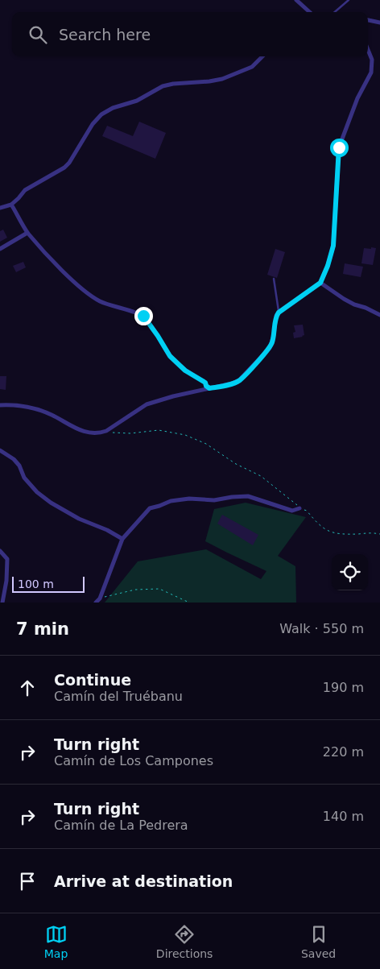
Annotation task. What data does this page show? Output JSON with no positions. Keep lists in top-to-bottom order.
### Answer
{
  "scale_bar": "100 m",
  "page": {
    "search": "Search here",
    "scale": "100 m",
    "heading": ["7 min", "Walk · 550 m"],
    "list": [
      ["Continue", "Camín del Truébanu", "190 m"],
      ["Turn right", "Camín de Los Campones", "220 m"],
      ["Turn right", "Camín de La Pedrera", "140 m"],
      "Arrive at destination"
    ],
    "nav": ["Map", "Directions", "Saved"]
  }
}
